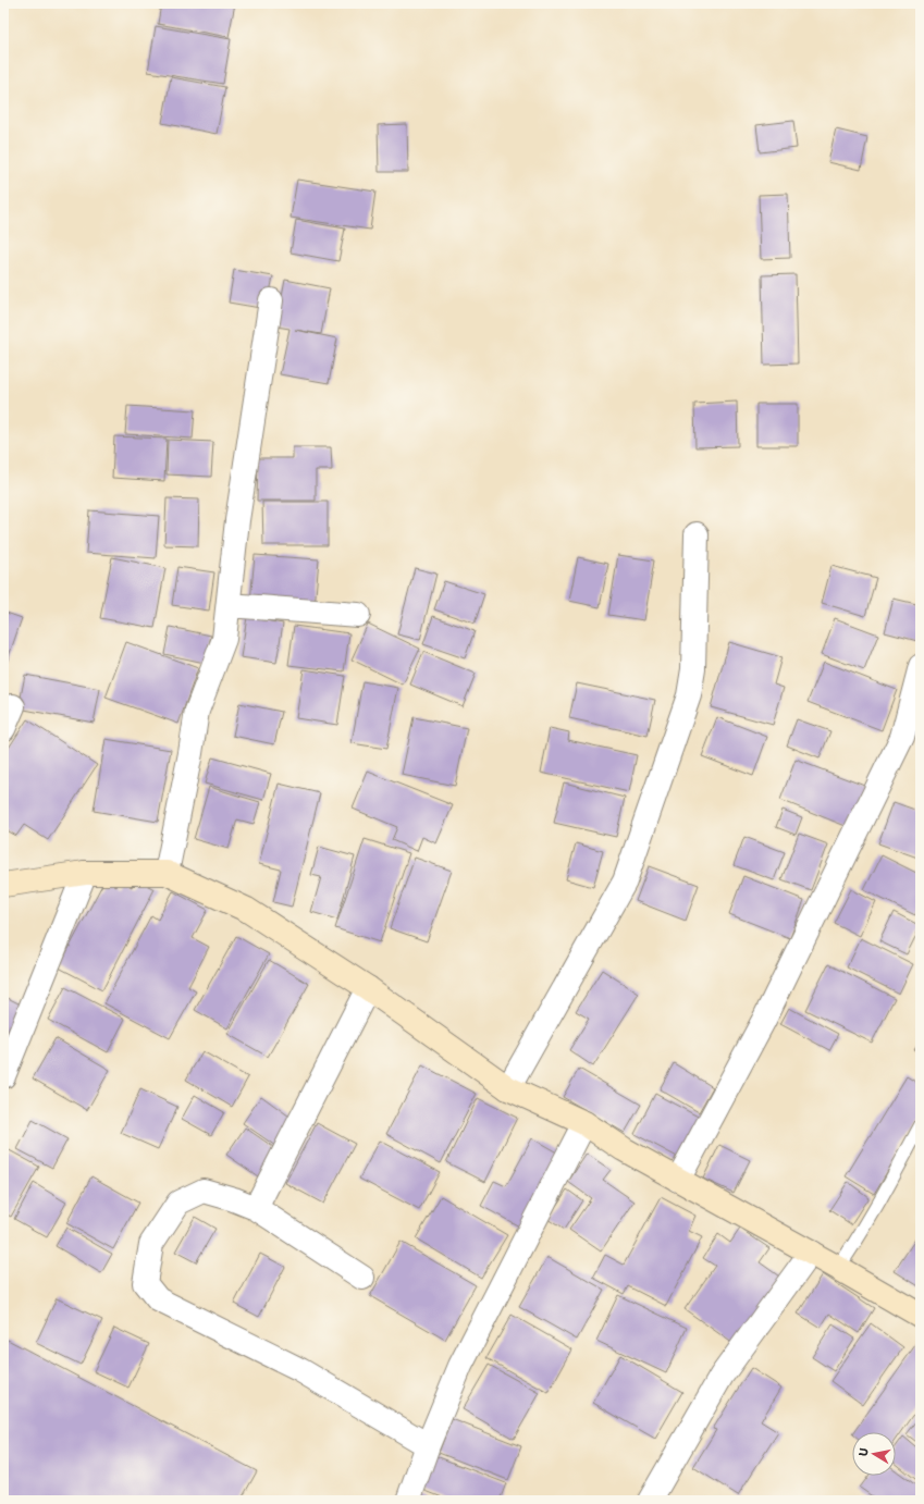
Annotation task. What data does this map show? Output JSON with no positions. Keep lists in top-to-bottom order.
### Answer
{
  "north": "left"
}
